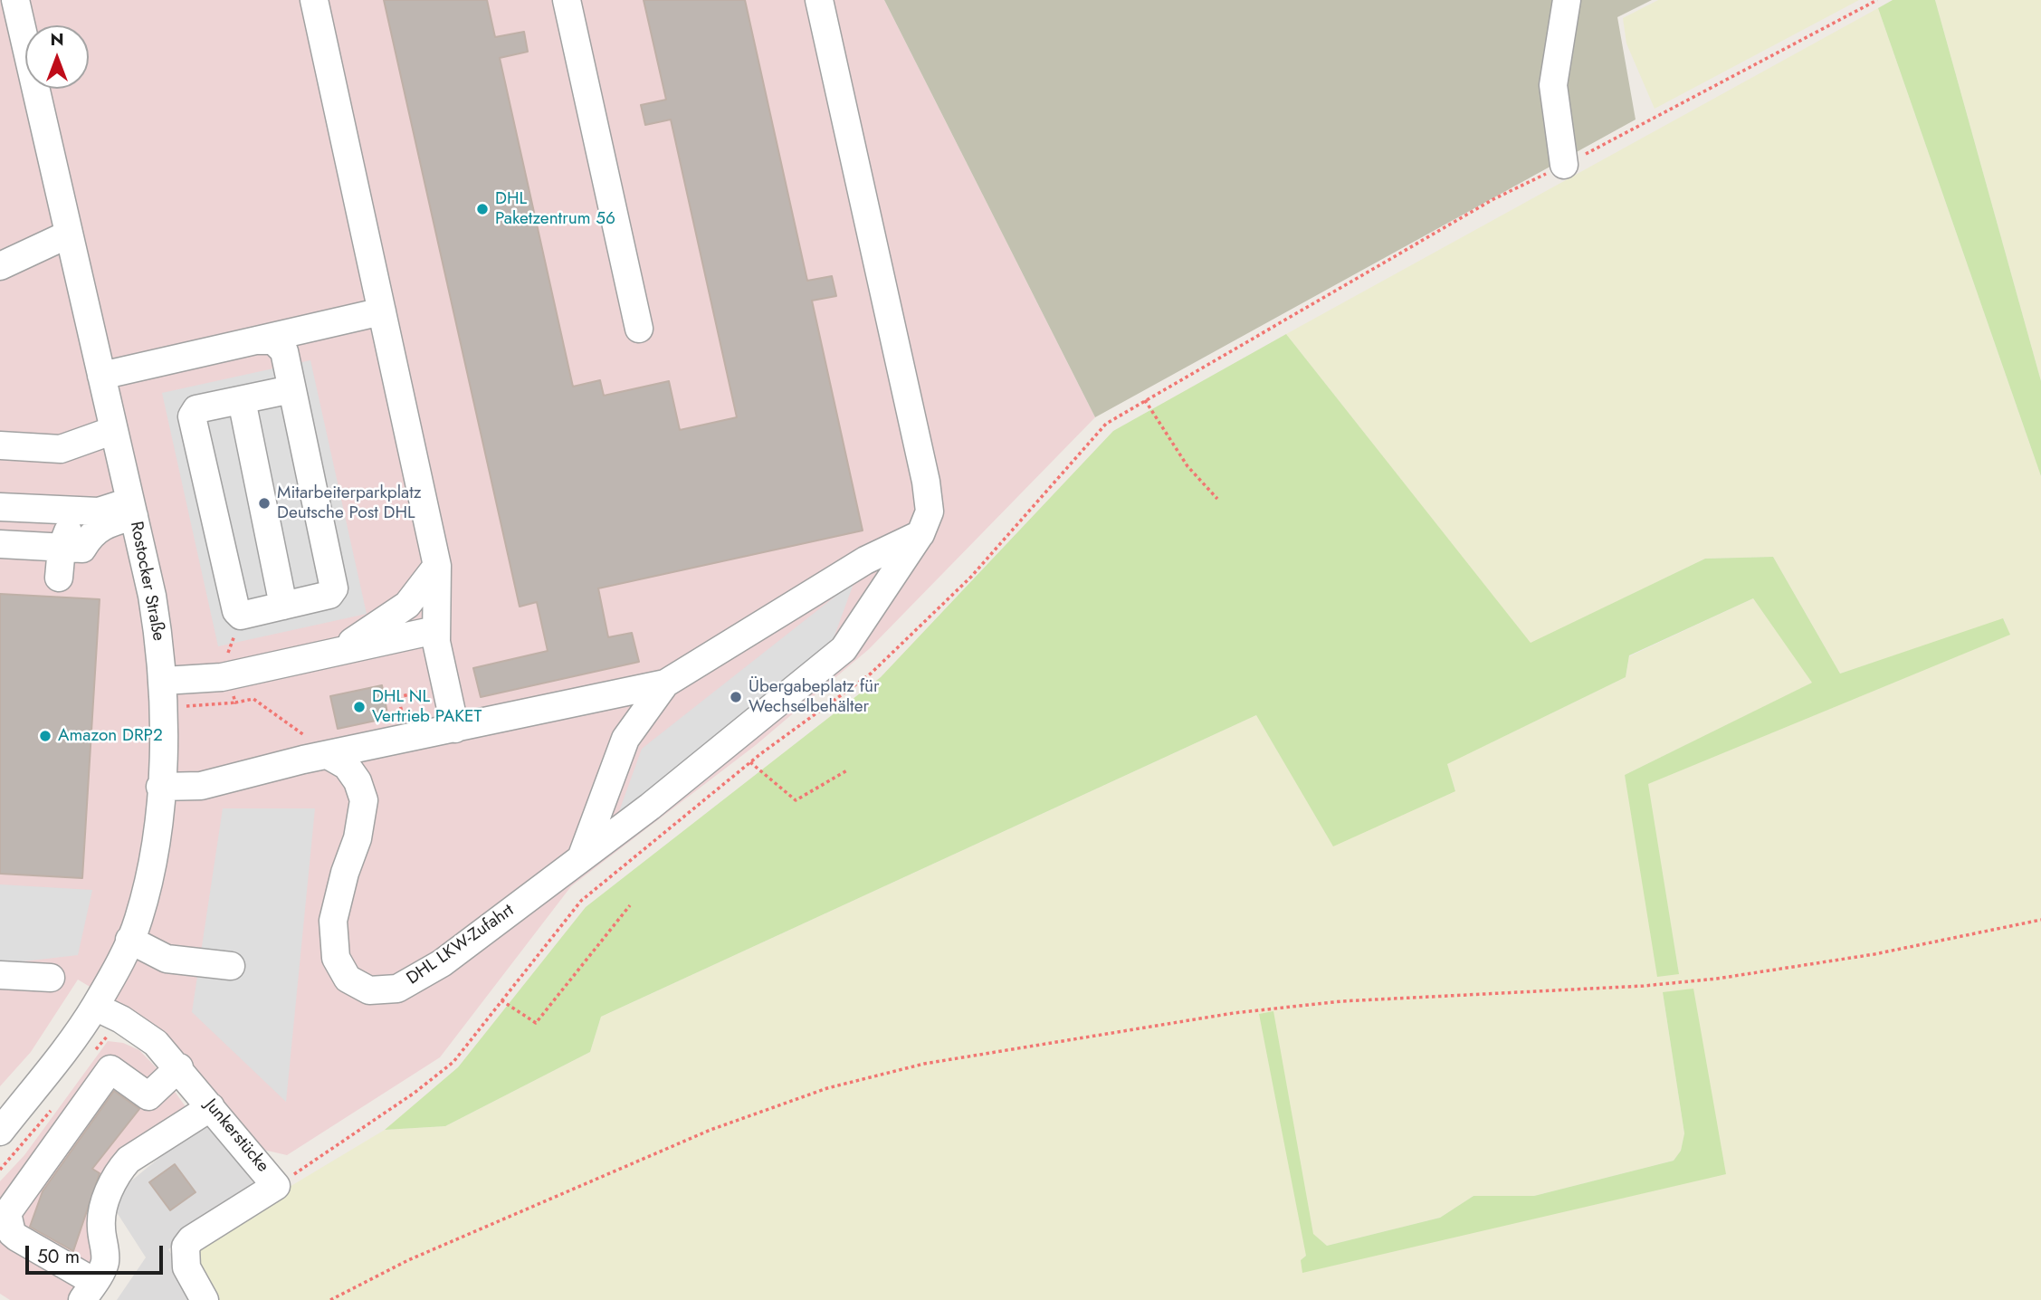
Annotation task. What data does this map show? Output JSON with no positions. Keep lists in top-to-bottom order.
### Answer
{
  "streets": {
    "street": ["Rostocker Straße", "DHL LKW-Zufahrt", "Junkerstücke"]
  },
  "crossings": [
    ["Rostocker Straße", "Junkerstücke"]
  ],
  "places": [
    "DHL Paketzentrum 56",
    "Mitarbeiterparkplatz Deutsche Post DHL",
    "Übergabeplatz für Wechselbehälter",
    "DHL NL Vertrieb PAKET",
    "Amazon DRP2"
  ],
  "scale_bar": "50 m",
  "north": "top"
}
